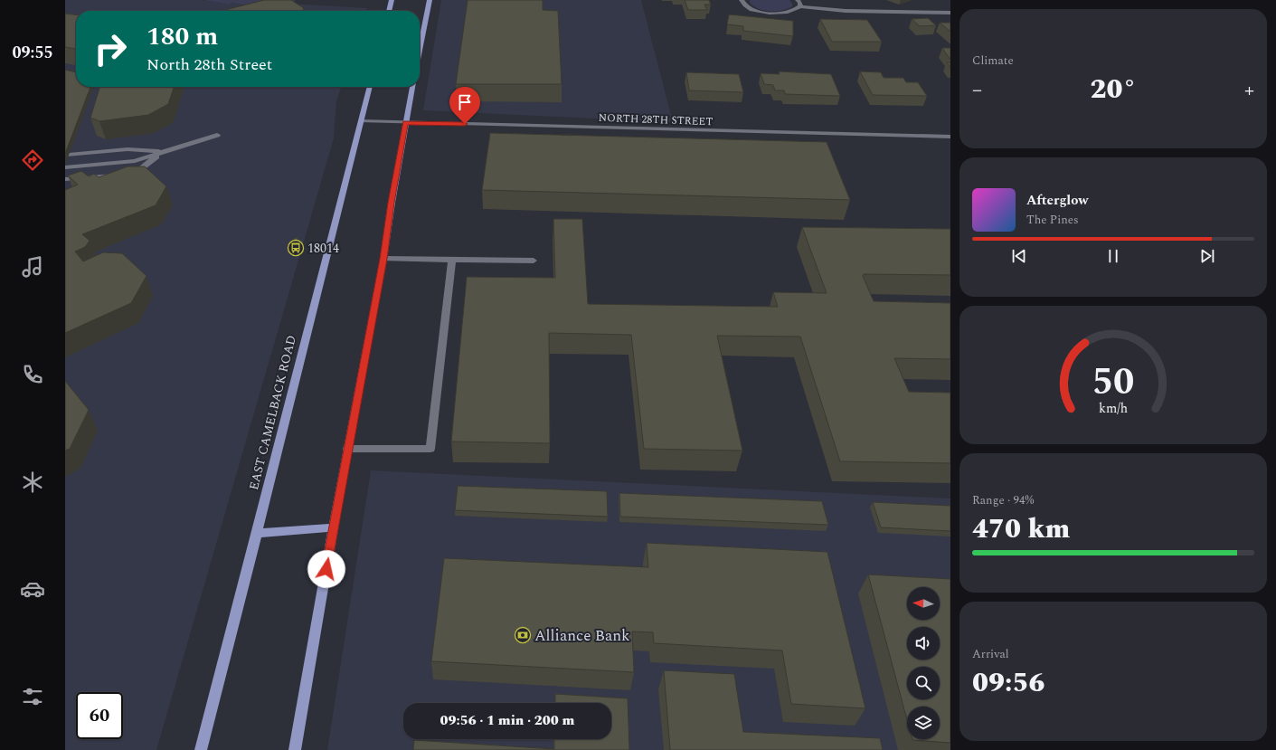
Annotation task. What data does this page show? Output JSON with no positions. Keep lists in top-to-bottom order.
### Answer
{
  "streets": {
    "main road": ["EAST CAMELBACK ROAD"],
    "street": ["NORTH 28TH STREET"]
  },
  "crossings": [
    ["NORTH 28TH STREET", "EAST CAMELBACK ROAD"]
  ],
  "places": {
    "bus stop": ["18014"],
    "bank": ["Alliance Bank"]
  },
  "north": "left",
  "page": {
    "tabs": "09:55",
    "tile": [
      "Climate",
      ["Range · 94%", "470 km"],
      ["Arrival", "09:56"]
    ],
    "turn": ["180 m", "North 28th Street"],
    "heat": ["−", "20°", "+"],
    "song": ["Afterglow", "The Pines"],
    "limit": "60",
    "trip": "09:56 · 1 min · 200 m",
    "gauge": ["50", "km/h"]
  }
}
